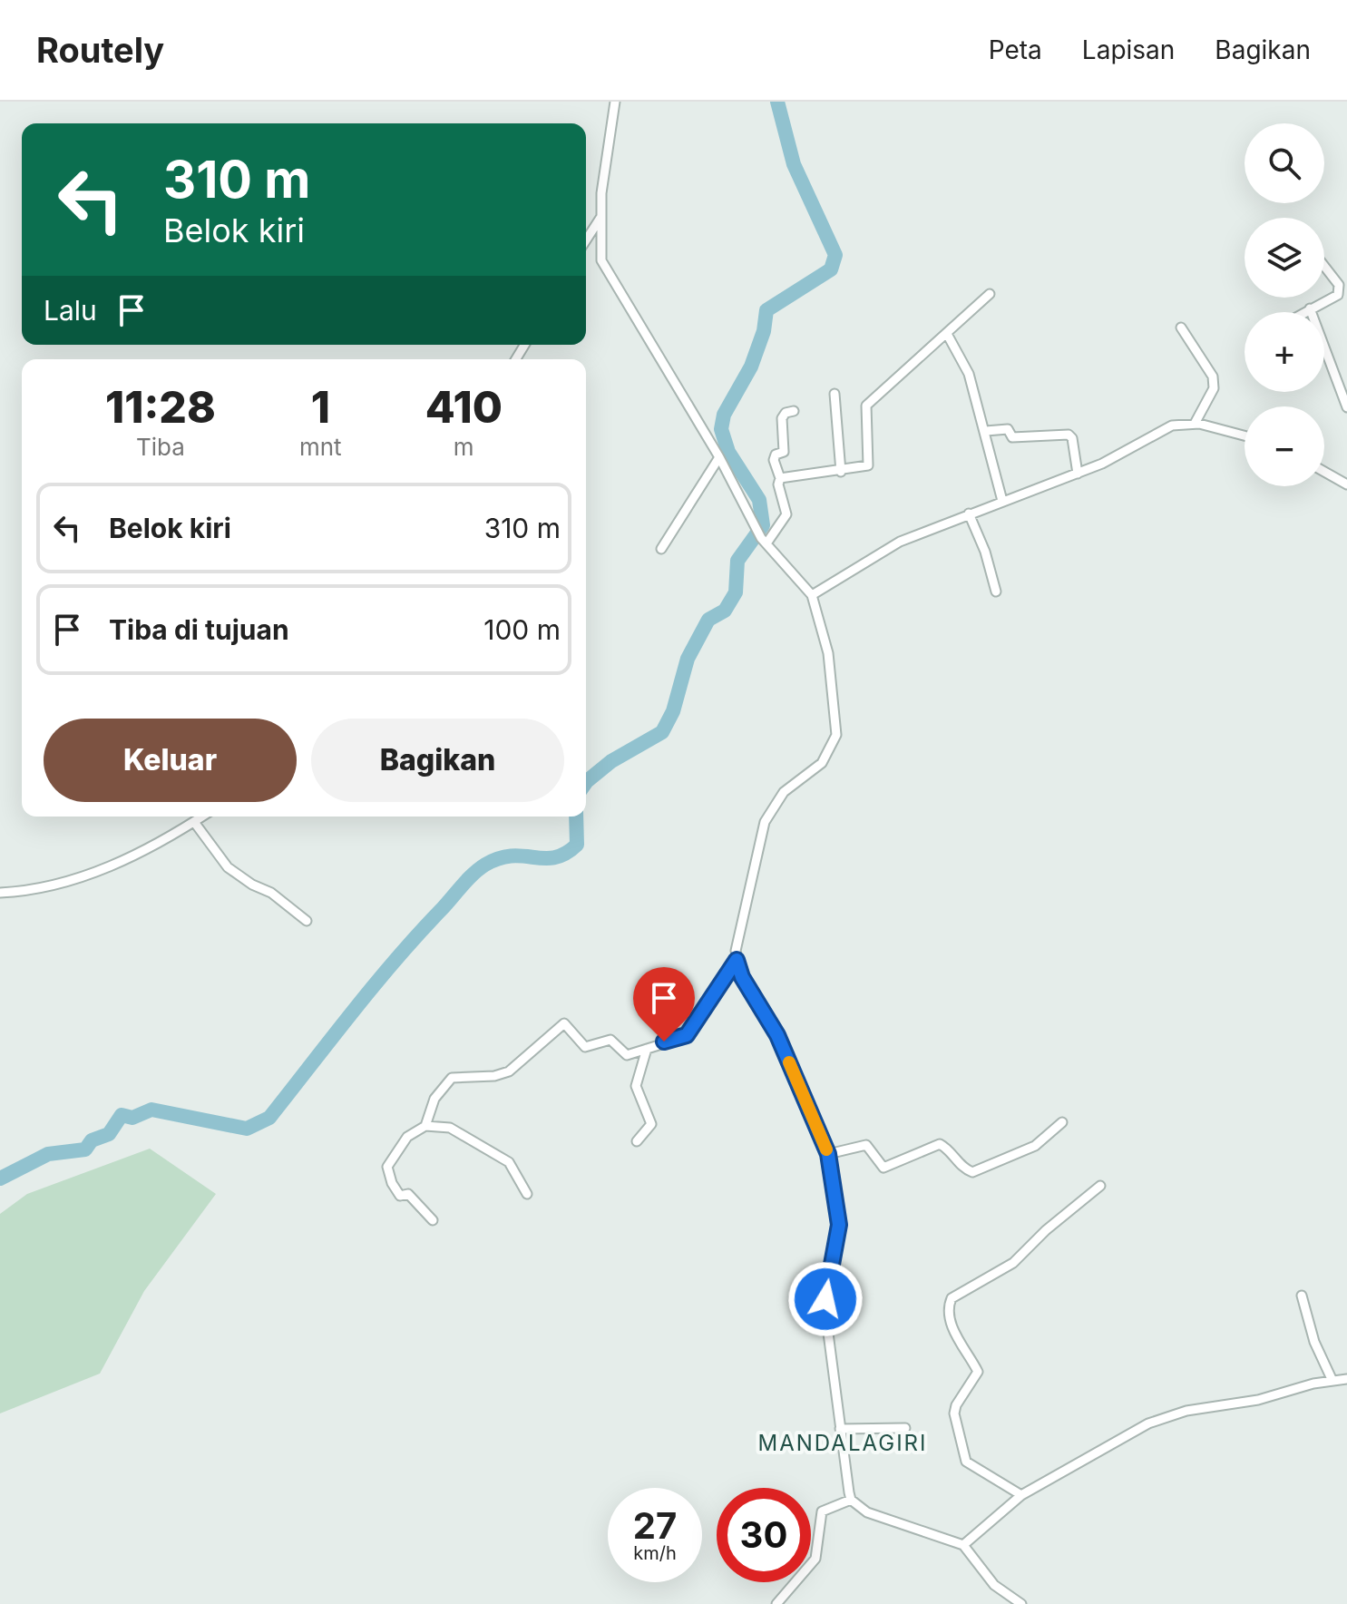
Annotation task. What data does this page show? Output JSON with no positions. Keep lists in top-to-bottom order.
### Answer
{
  "districts": ["MANDALAGIRI"],
  "page": {
    "header": "Routely",
    "nav": ["Peta", "Lapisan", "Bagikan"],
    "map_buttons": ["+", "−"],
    "turn": ["310 m", "Belok kiri"],
    "then": "Lalu",
    "eta": [
      "11:28",
      "Tiba",
      "1",
      "mnt",
      "410",
      "m"
    ],
    "list": [
      {
        "name": "Belok kiri",
        "value": "310 m"
      },
      {
        "name": "Tiba di tujuan",
        "value": "100 m"
      }
    ],
    "buttons": ["Keluar", "Bagikan"],
    "speed": "27 km/h",
    "limit": "30"
  }
}
